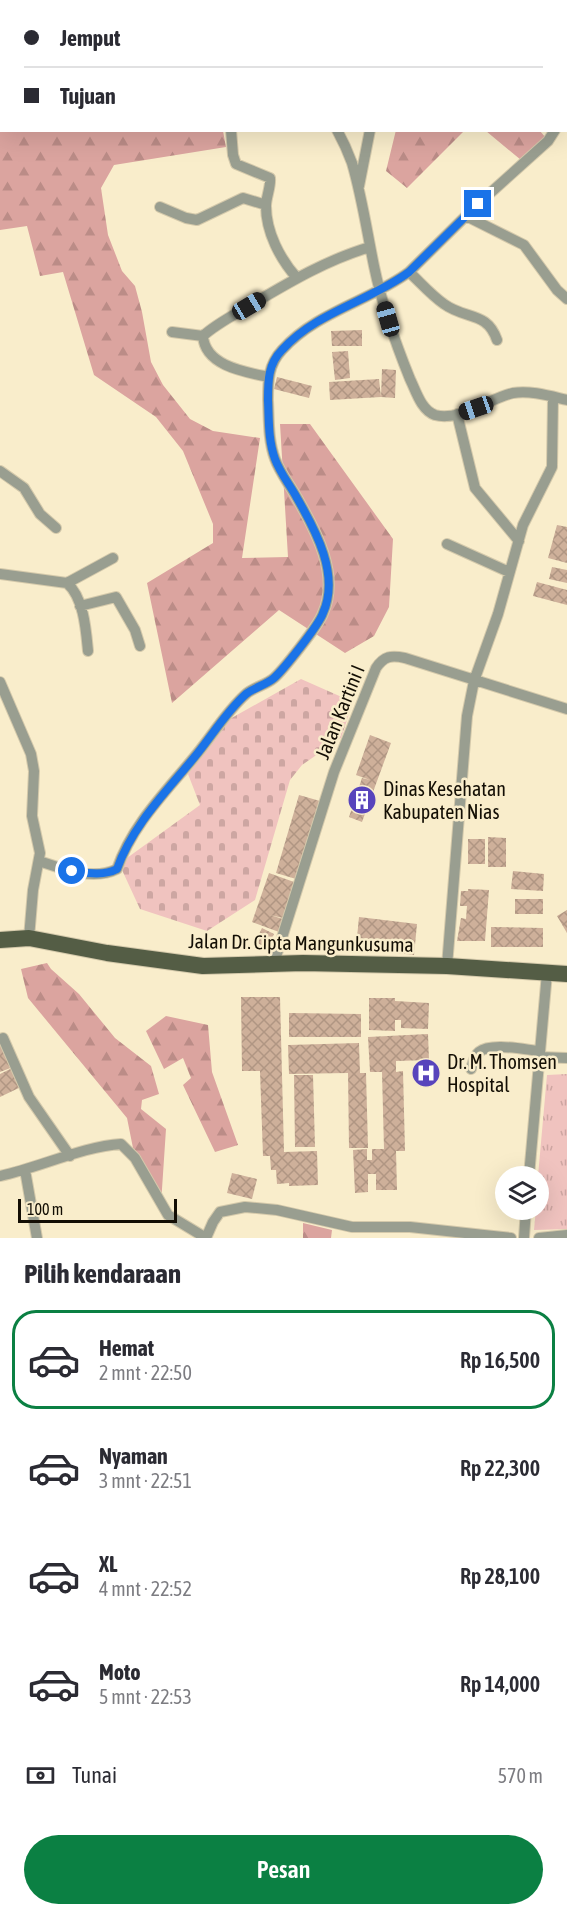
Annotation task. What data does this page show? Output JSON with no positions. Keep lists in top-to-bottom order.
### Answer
{
  "streets": {
    "main road": ["Jalan Dr. Cipta Mangunkusuma"],
    "street": ["Jalan Kartini I"]
  },
  "crossings": [
    ["Jalan Kartini I", "Jalan Dr. Cipta Mangunkusuma"]
  ],
  "places": {
    "building": ["Dinas Kesehatan Kabupaten Nias"],
    "hospital": ["Dr. M. Thomsen Hospital"]
  },
  "scale_bar": "100 m",
  "page": {
    "banner": ["Jemput", "Tujuan"],
    "scale": "100 m",
    "heading": "Pilih kendaraan",
    "list": [
      {
        "name": "Hemat",
        "note": "2 mnt · 22:50",
        "value": "Rp 16,500"
      },
      {
        "name": "Nyaman",
        "note": "3 mnt · 22:51",
        "value": "Rp 22,300"
      },
      {
        "name": "XL",
        "note": "4 mnt · 22:52",
        "value": "Rp 28,100"
      },
      {
        "name": "Moto",
        "note": "5 mnt · 22:53",
        "value": "Rp 14,000"
      }
    ],
    "pay": ["Tunai", "570 m"],
    "buttons": "Pesan"
  }
}
